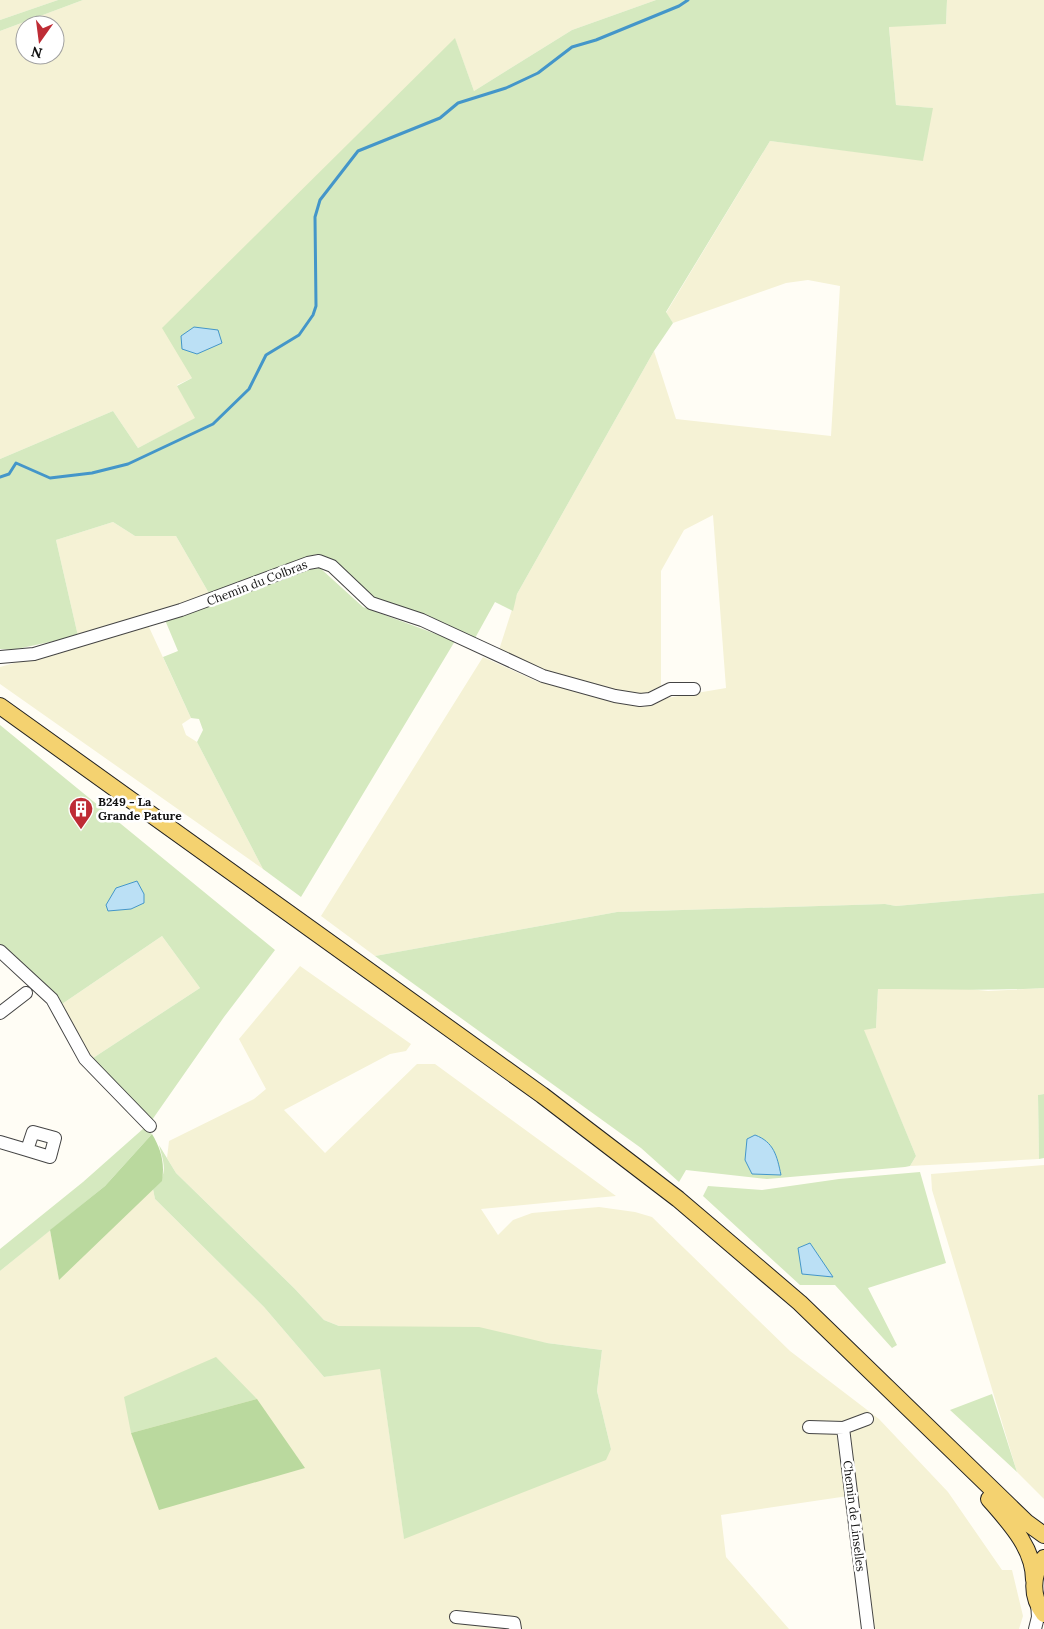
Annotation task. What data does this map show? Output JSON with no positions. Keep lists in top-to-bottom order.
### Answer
{
  "streets": {
    "street": ["Chemin du Colbras", "Chemin de Linselles"]
  },
  "places": {
    "building": ["B249 - La Grande Pature"]
  },
  "north": "bottom"
}
